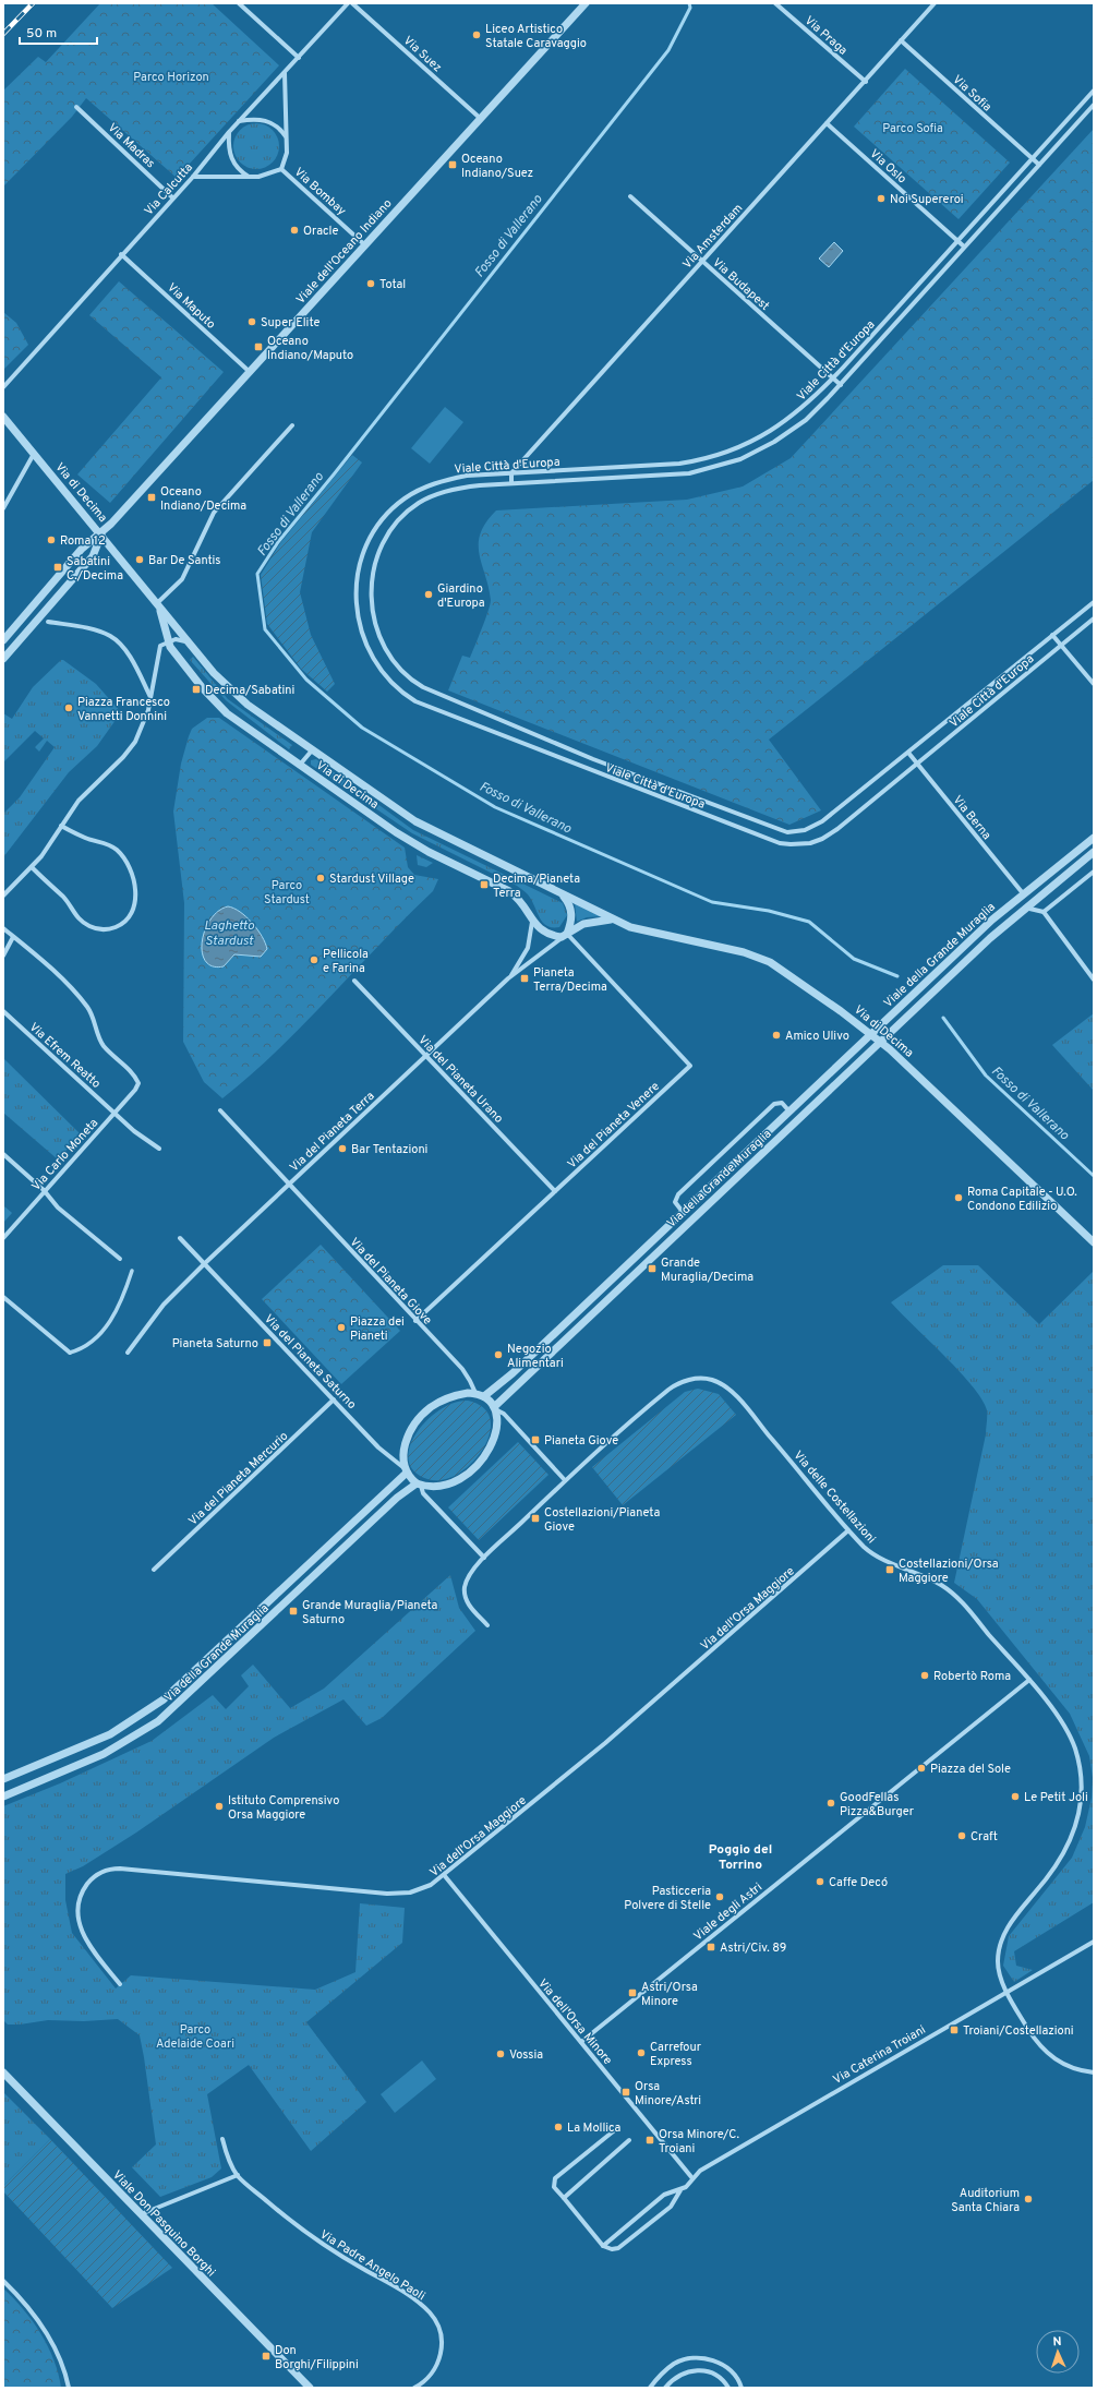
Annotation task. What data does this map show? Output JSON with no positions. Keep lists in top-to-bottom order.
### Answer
{
  "streets": {
    "street": [
      "Via Praga",
      "Via Suez",
      "Via Sofia",
      "Via Madras",
      "Via Oslo",
      "Via Calcutta",
      "Via Bombay",
      "Via Amsterdam",
      "Viale dell'Oceano Indiano",
      "Via Budapest",
      "Via Maputo",
      "Viale Città d'Europa",
      "Via di Decima",
      "Via Berna",
      "Viale della Grande Muraglia",
      "Via Efrem Reatto",
      "Via del Pianeta Urano",
      "Via del Pianeta Venere",
      "Via del Pianeta Terra",
      "Via Carlo Moneta",
      "Via della Grande Muraglia",
      "Via del Pianeta Giove",
      "Via del Pianeta Saturno",
      "Via del Pianeta Mercurio",
      "Via delle Costellazioni",
      "Via dell'Orsa Maggiore",
      "Viale degli Astri",
      "Via dell'Orsa Minore",
      "Via Caterina Troiani",
      "Viale Don Pasquino Borghi",
      "Via Padre Angelo Paoli"
    ]
  },
  "crossings": [
    ["Via Praga", "Via Amsterdam"],
    ["Via Suez", "Viale dell'Oceano Indiano"],
    ["Via Sofia", "Via Amsterdam"],
    ["Via Sofia", "Viale Città d'Europa"],
    ["Via Madras", "Via Calcutta"],
    ["Via Oslo", "Via Amsterdam"],
    ["Via Oslo", "Viale Città d'Europa"],
    ["Via Calcutta", "Via Bombay"],
    ["Via Calcutta", "Via Maputo"],
    ["Via Bombay", "Viale dell'Oceano Indiano"],
    ["Via Amsterdam", "Via Budapest"],
    ["Via Amsterdam", "Viale Città d'Europa"],
    ["Viale dell'Oceano Indiano", "Via Maputo"],
    ["Viale dell'Oceano Indiano", "Via di Decima"],
    ["Via Budapest", "Viale Città d'Europa"],
    ["Viale Città d'Europa", "Via Berna"],
    ["Via di Decima", "Via del Pianeta Venere"],
    ["Via di Decima", "Via del Pianeta Terra"],
    ["Via Berna", "Viale della Grande Muraglia"],
    ["Viale della Grande Muraglia", "Via della Grande Muraglia"],
    ["Via Efrem Reatto", "Via Carlo Moneta"],
    ["Via del Pianeta Urano", "Via del Pianeta Venere"],
    ["Via del Pianeta Urano", "Via del Pianeta Terra"],
    ["Via del Pianeta Venere", "Via del Pianeta Terra"],
    ["Via del Pianeta Venere", "Via del Pianeta Giove"],
    ["Via del Pianeta Terra", "Via del Pianeta Giove"],
    ["Via del Pianeta Terra", "Via del Pianeta Saturno"],
    ["Via della Grande Muraglia", "Via del Pianeta Giove"],
    ["Via della Grande Muraglia", "Via del Pianeta Saturno"],
    ["Via del Pianeta Giove", "Via del Pianeta Saturno"],
    ["Via del Pianeta Saturno", "Via del Pianeta Mercurio"],
    ["Via delle Costellazioni", "Via dell'Orsa Maggiore"],
    ["Via delle Costellazioni", "Viale degli Astri"],
    ["Via delle Costellazioni", "Via Caterina Troiani"],
    ["Via dell'Orsa Maggiore", "Via dell'Orsa Minore"],
    ["Viale degli Astri", "Via dell'Orsa Minore"],
    ["Via dell'Orsa Minore", "Via Caterina Troiani"]
  ],
  "districts": ["Poggio del Torrino"],
  "water": ["Fosso di Vallerano", "Laghetto Stardust"],
  "parks": [
    "Parco Horizon",
    "Parco Sofia",
    "Parco Stardust",
    "Parco Adelaide Coari"
  ],
  "places": {
    "other": [
      "Liceo Artistico Statale Caravaggio",
      "Noi Supereroi",
      "Oracle",
      "Total",
      "Super Elite",
      "Roma 12",
      "Bar De Santis",
      "Giardino d'Europa",
      "Piazza Francesco Vannetti Donnini",
      "Stardust Village",
      "Pellicola e Farina",
      "Amico Ulivo",
      "Bar Tentazioni",
      "Roma Capitale - U.O. Condono Edilizio",
      "Piazza dei Pianeti",
      "Negozio Alimentari",
      "Robertò Roma",
      "Piazza del Sole",
      "Le Petit Joli",
      "GoodFellas Pizza&Burger",
      "Istituto Comprensivo Orsa Maggiore",
      "Craft",
      "Caffe Decó",
      "Pasticceria Polvere di Stelle",
      "Carrefour Express",
      "Vossia",
      "La Mollica",
      "Auditorium Santa Chiara"
    ],
    "transit": [
      "Oceano Indiano/Suez",
      "Oceano Indiano/Maputo",
      "Oceano Indiano/Decima",
      "Sabatini C./Decima",
      "Decima/Sabatini",
      "Decima/Pianeta Terra",
      "Pianeta Terra/Decima",
      "Grande Muraglia/Decima",
      "Pianeta Saturno",
      "Pianeta Giove",
      "Costellazioni/Pianeta Giove",
      "Costellazioni/Orsa Maggiore",
      "Grande Muraglia/Pianeta Saturno",
      "Astri/Civ. 89",
      "Astri/Orsa Minore",
      "Troiani/Costellazioni",
      "Orsa Minore/Astri",
      "Orsa Minore/C. Troiani",
      "Don Borghi/Filippini"
    ]
  },
  "scale_bar": "50 m",
  "north": "top"
}
